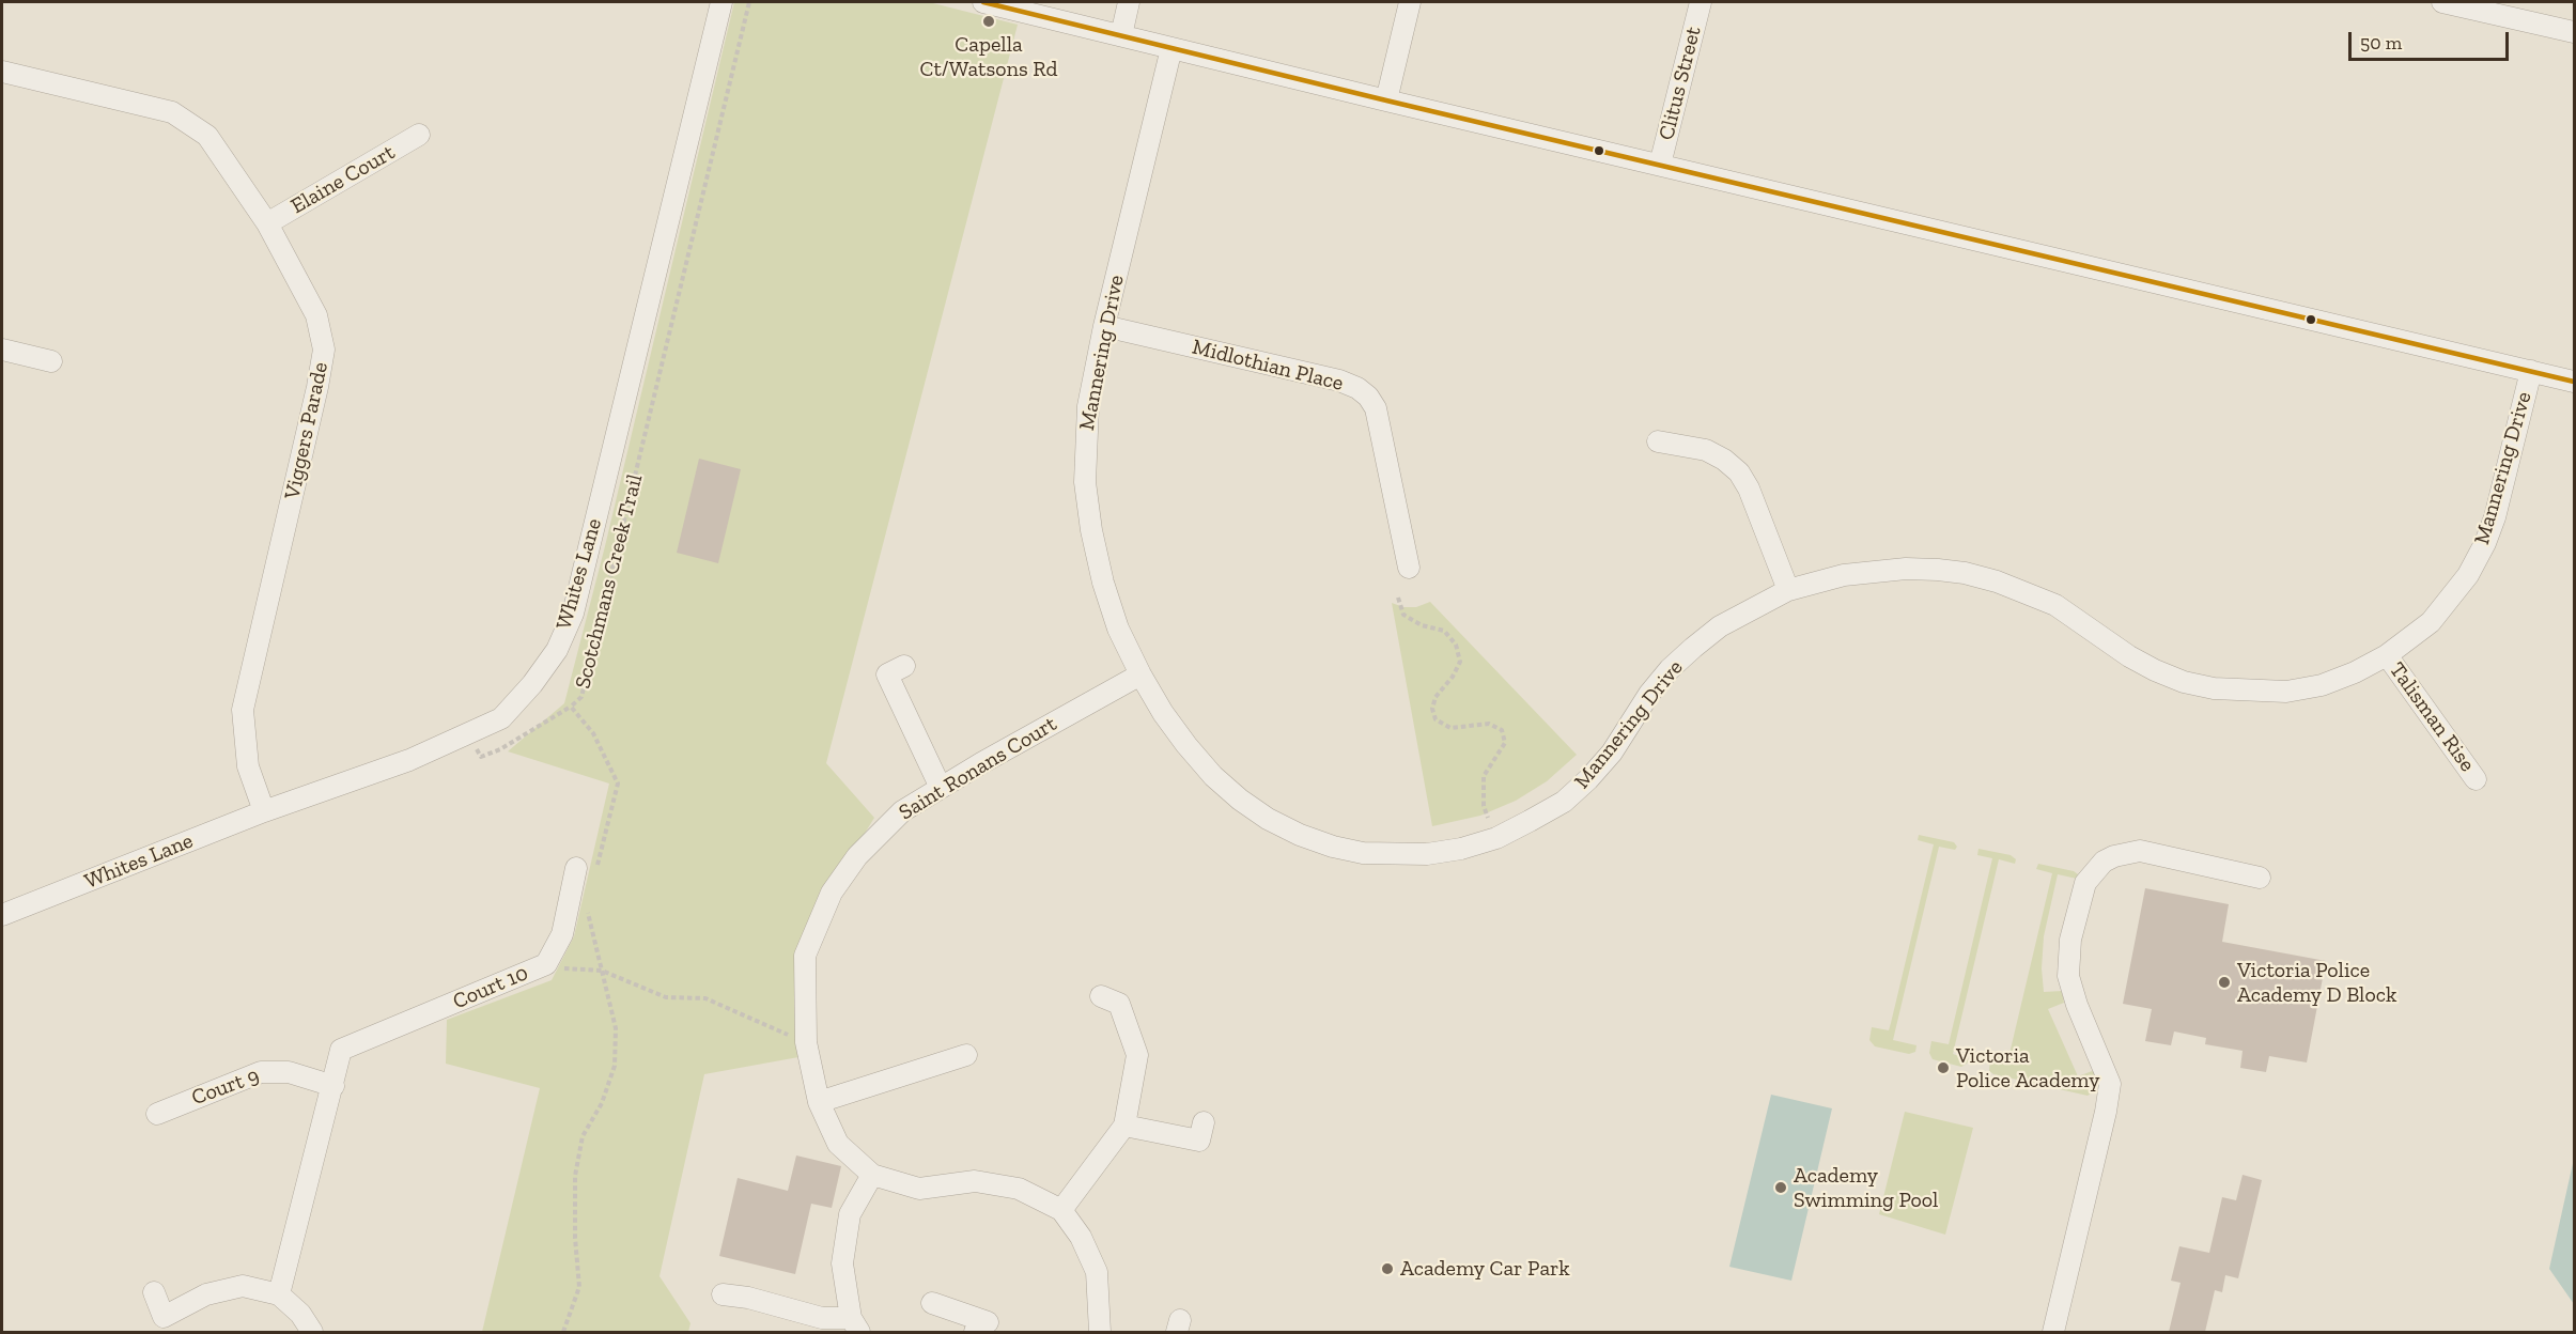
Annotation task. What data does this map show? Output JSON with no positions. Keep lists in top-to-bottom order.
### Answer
{
  "streets": {
    "street": [
      "Clitus Street",
      "Elaine Court",
      "Mannering Drive",
      "Midlothian Place",
      "Viggers Parade",
      "Whites Lane",
      "Talisman Rise",
      "Saint Ronans Court",
      "Court 10",
      "Court 9"
    ],
    "path": ["Scotchmans Creek Trail"]
  },
  "crossings": [
    ["Elaine Court", "Viggers Parade"],
    ["Mannering Drive", "Midlothian Place"],
    ["Mannering Drive", "Talisman Rise"],
    ["Mannering Drive", "Saint Ronans Court"],
    ["Viggers Parade", "Whites Lane"],
    ["Scotchmans Creek Trail", "Court 10"],
    ["Court 10", "Court 9"]
  ],
  "places": [
    "Capella Ct/Watsons Rd",
    "Victoria Police Academy D Block",
    "Victoria Police Academy",
    "Academy Swimming Pool",
    "Academy Car Park"
  ],
  "scale_bar": "50 m"
}
